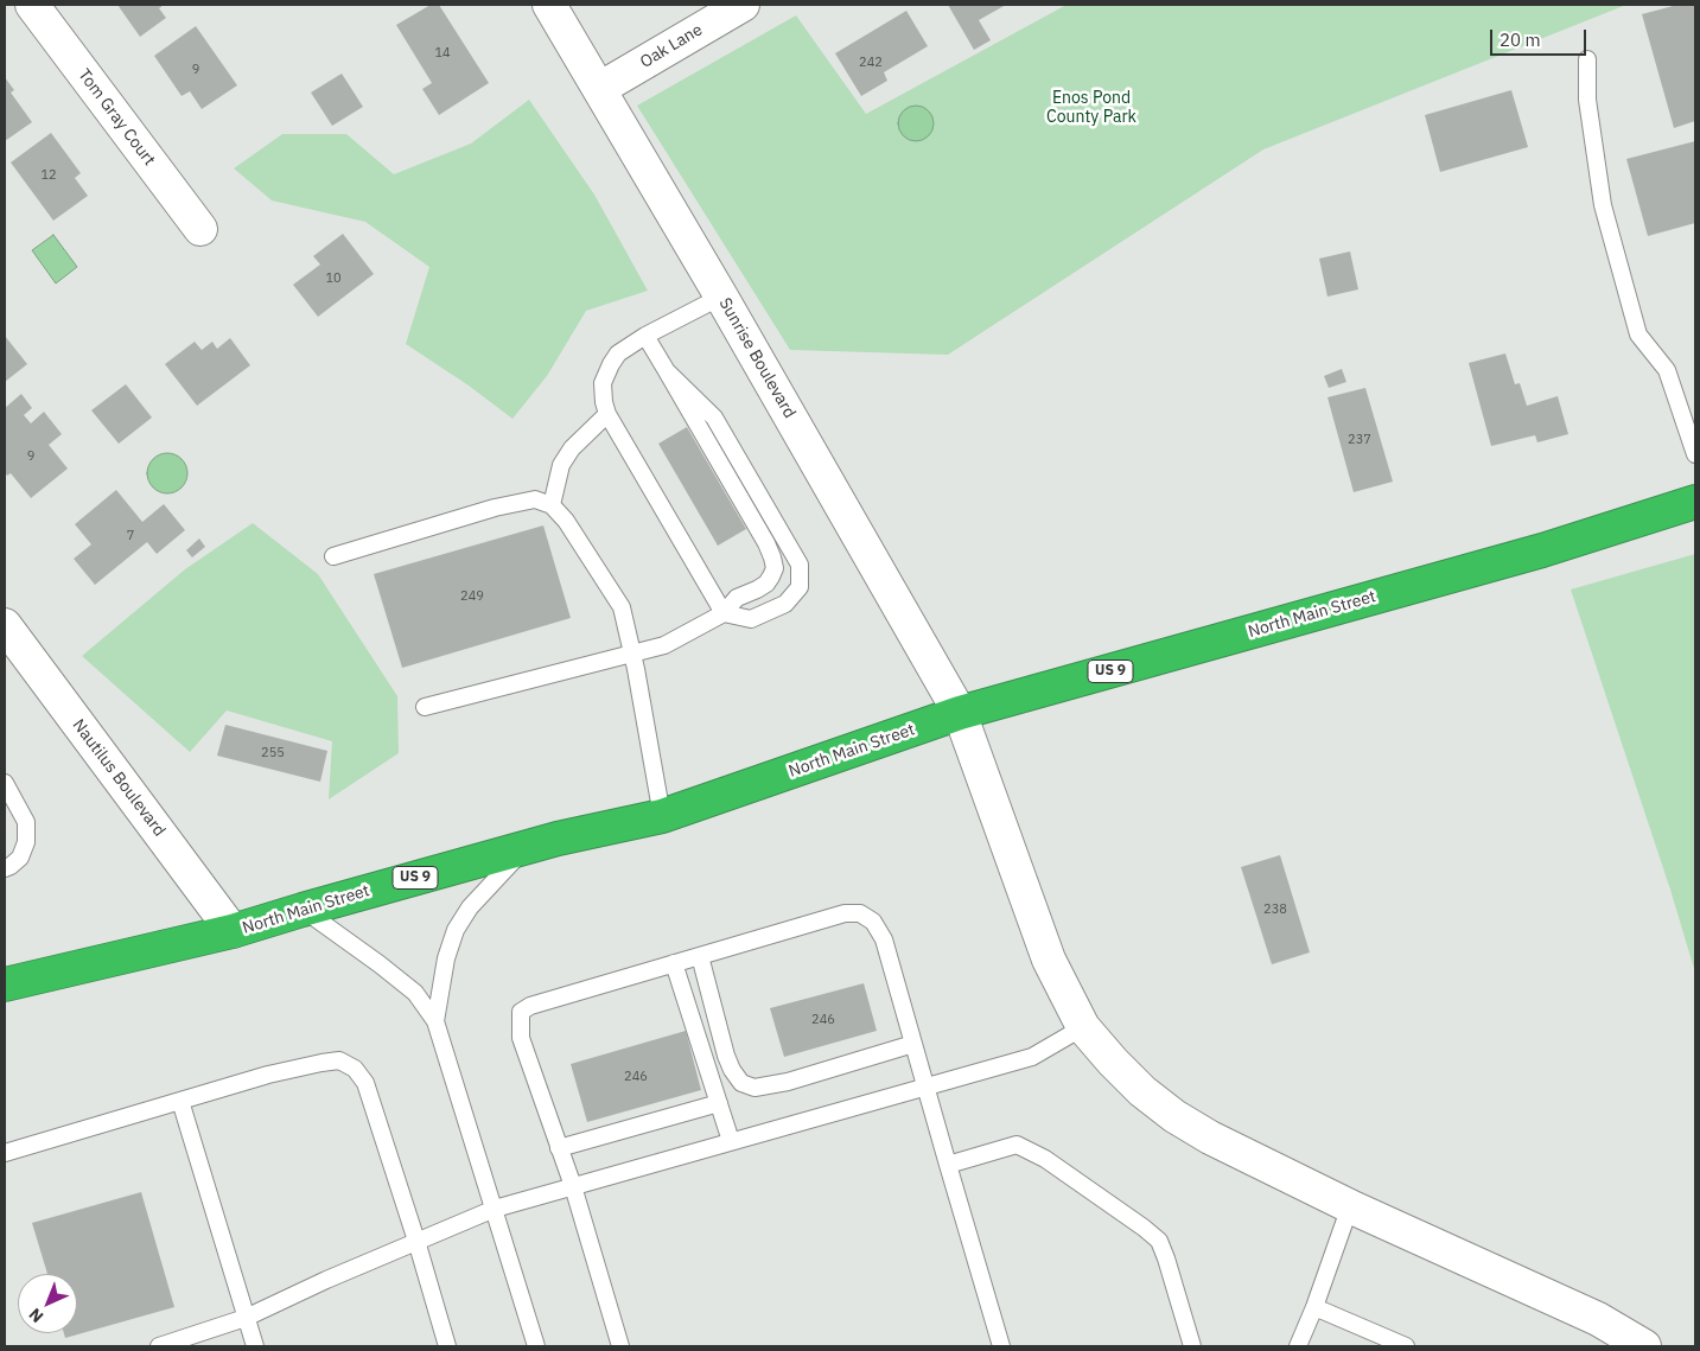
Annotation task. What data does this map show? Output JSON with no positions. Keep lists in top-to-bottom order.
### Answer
{
  "streets": {
    "highway": ["North Main Street", "US 9"],
    "street": [
      "Oak Lane",
      "Tom Gray Court",
      "Sunrise Boulevard",
      "Nautilus Boulevard"
    ]
  },
  "crossings": [
    ["Oak Lane", "Sunrise Boulevard"],
    ["Sunrise Boulevard", "North Main Street"],
    ["North Main Street", "Nautilus Boulevard"]
  ],
  "parks": ["Enos Pond County Park"],
  "house_numbers": [
    "14",
    "242",
    "9",
    "12",
    "10",
    "237",
    "9",
    "7",
    "249",
    "255",
    "238",
    "246",
    "246"
  ],
  "scale_bar": "20 m",
  "north": "bottom left"
}
